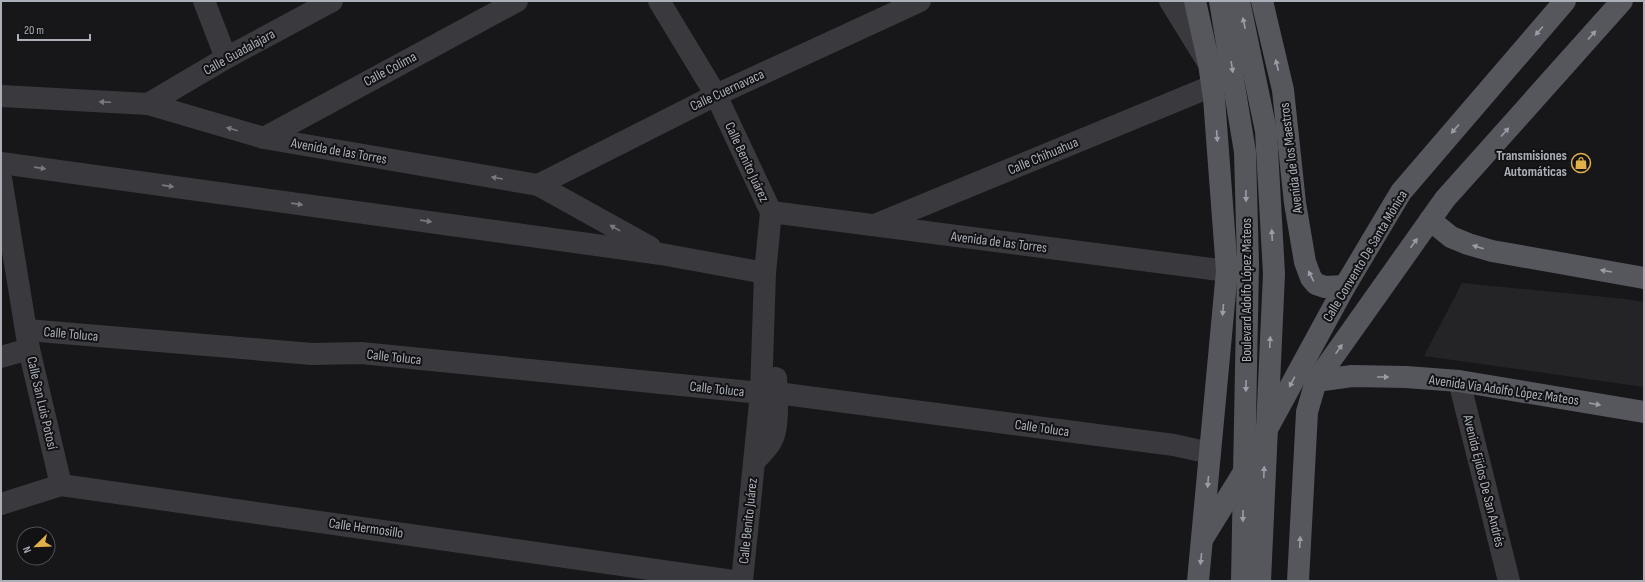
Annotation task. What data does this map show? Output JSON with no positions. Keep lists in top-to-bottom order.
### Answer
{
  "streets": {
    "main road": [
      "Avenida de los Maestros",
      "Calle Convento De Santa Mónica",
      "Boulevard Adolfo López Mateos",
      "Avenida Via Adolfo López Mateos"
    ],
    "street": [
      "Calle Guadalajara",
      "Calle Colima",
      "Calle Cuernavaca",
      "Avenida de las Torres",
      "Calle Chihuahua",
      "Calle Benito Juárez",
      "Calle Toluca",
      "Calle San Luis Potosí",
      "Avenida Ejidos De San Andrés",
      "Calle Hermosillo"
    ]
  },
  "crossings": [
    ["Calle Guadalajara", "Avenida de las Torres"],
    ["Calle Colima", "Avenida de las Torres"],
    ["Calle Cuernavaca", "Avenida de las Torres"],
    ["Calle Cuernavaca", "Calle Benito Juárez"],
    ["Avenida de las Torres", "Calle Chihuahua"],
    ["Avenida de las Torres", "Calle Benito Juárez"],
    ["Avenida de las Torres", "Boulevard Adolfo López Mateos"],
    ["Avenida de los Maestros", "Calle Convento De Santa Mónica"],
    ["Avenida de los Maestros", "Boulevard Adolfo López Mateos"],
    ["Calle Benito Juárez", "Calle Toluca"],
    ["Calle Convento De Santa Mónica", "Boulevard Adolfo López Mateos"],
    ["Calle Convento De Santa Mónica", "Avenida Via Adolfo López Mateos"],
    ["Boulevard Adolfo López Mateos", "Calle Toluca"],
    ["Calle Toluca", "Calle San Luis Potosí"],
    ["Avenida Via Adolfo López Mateos", "Avenida Ejidos De San Andrés"],
    ["Calle San Luis Potosí", "Calle Hermosillo"]
  ],
  "places": {
    "shop": ["Transmisiones Automáticas"]
  },
  "scale_bar": "20 m",
  "north": "bottom left"
}
